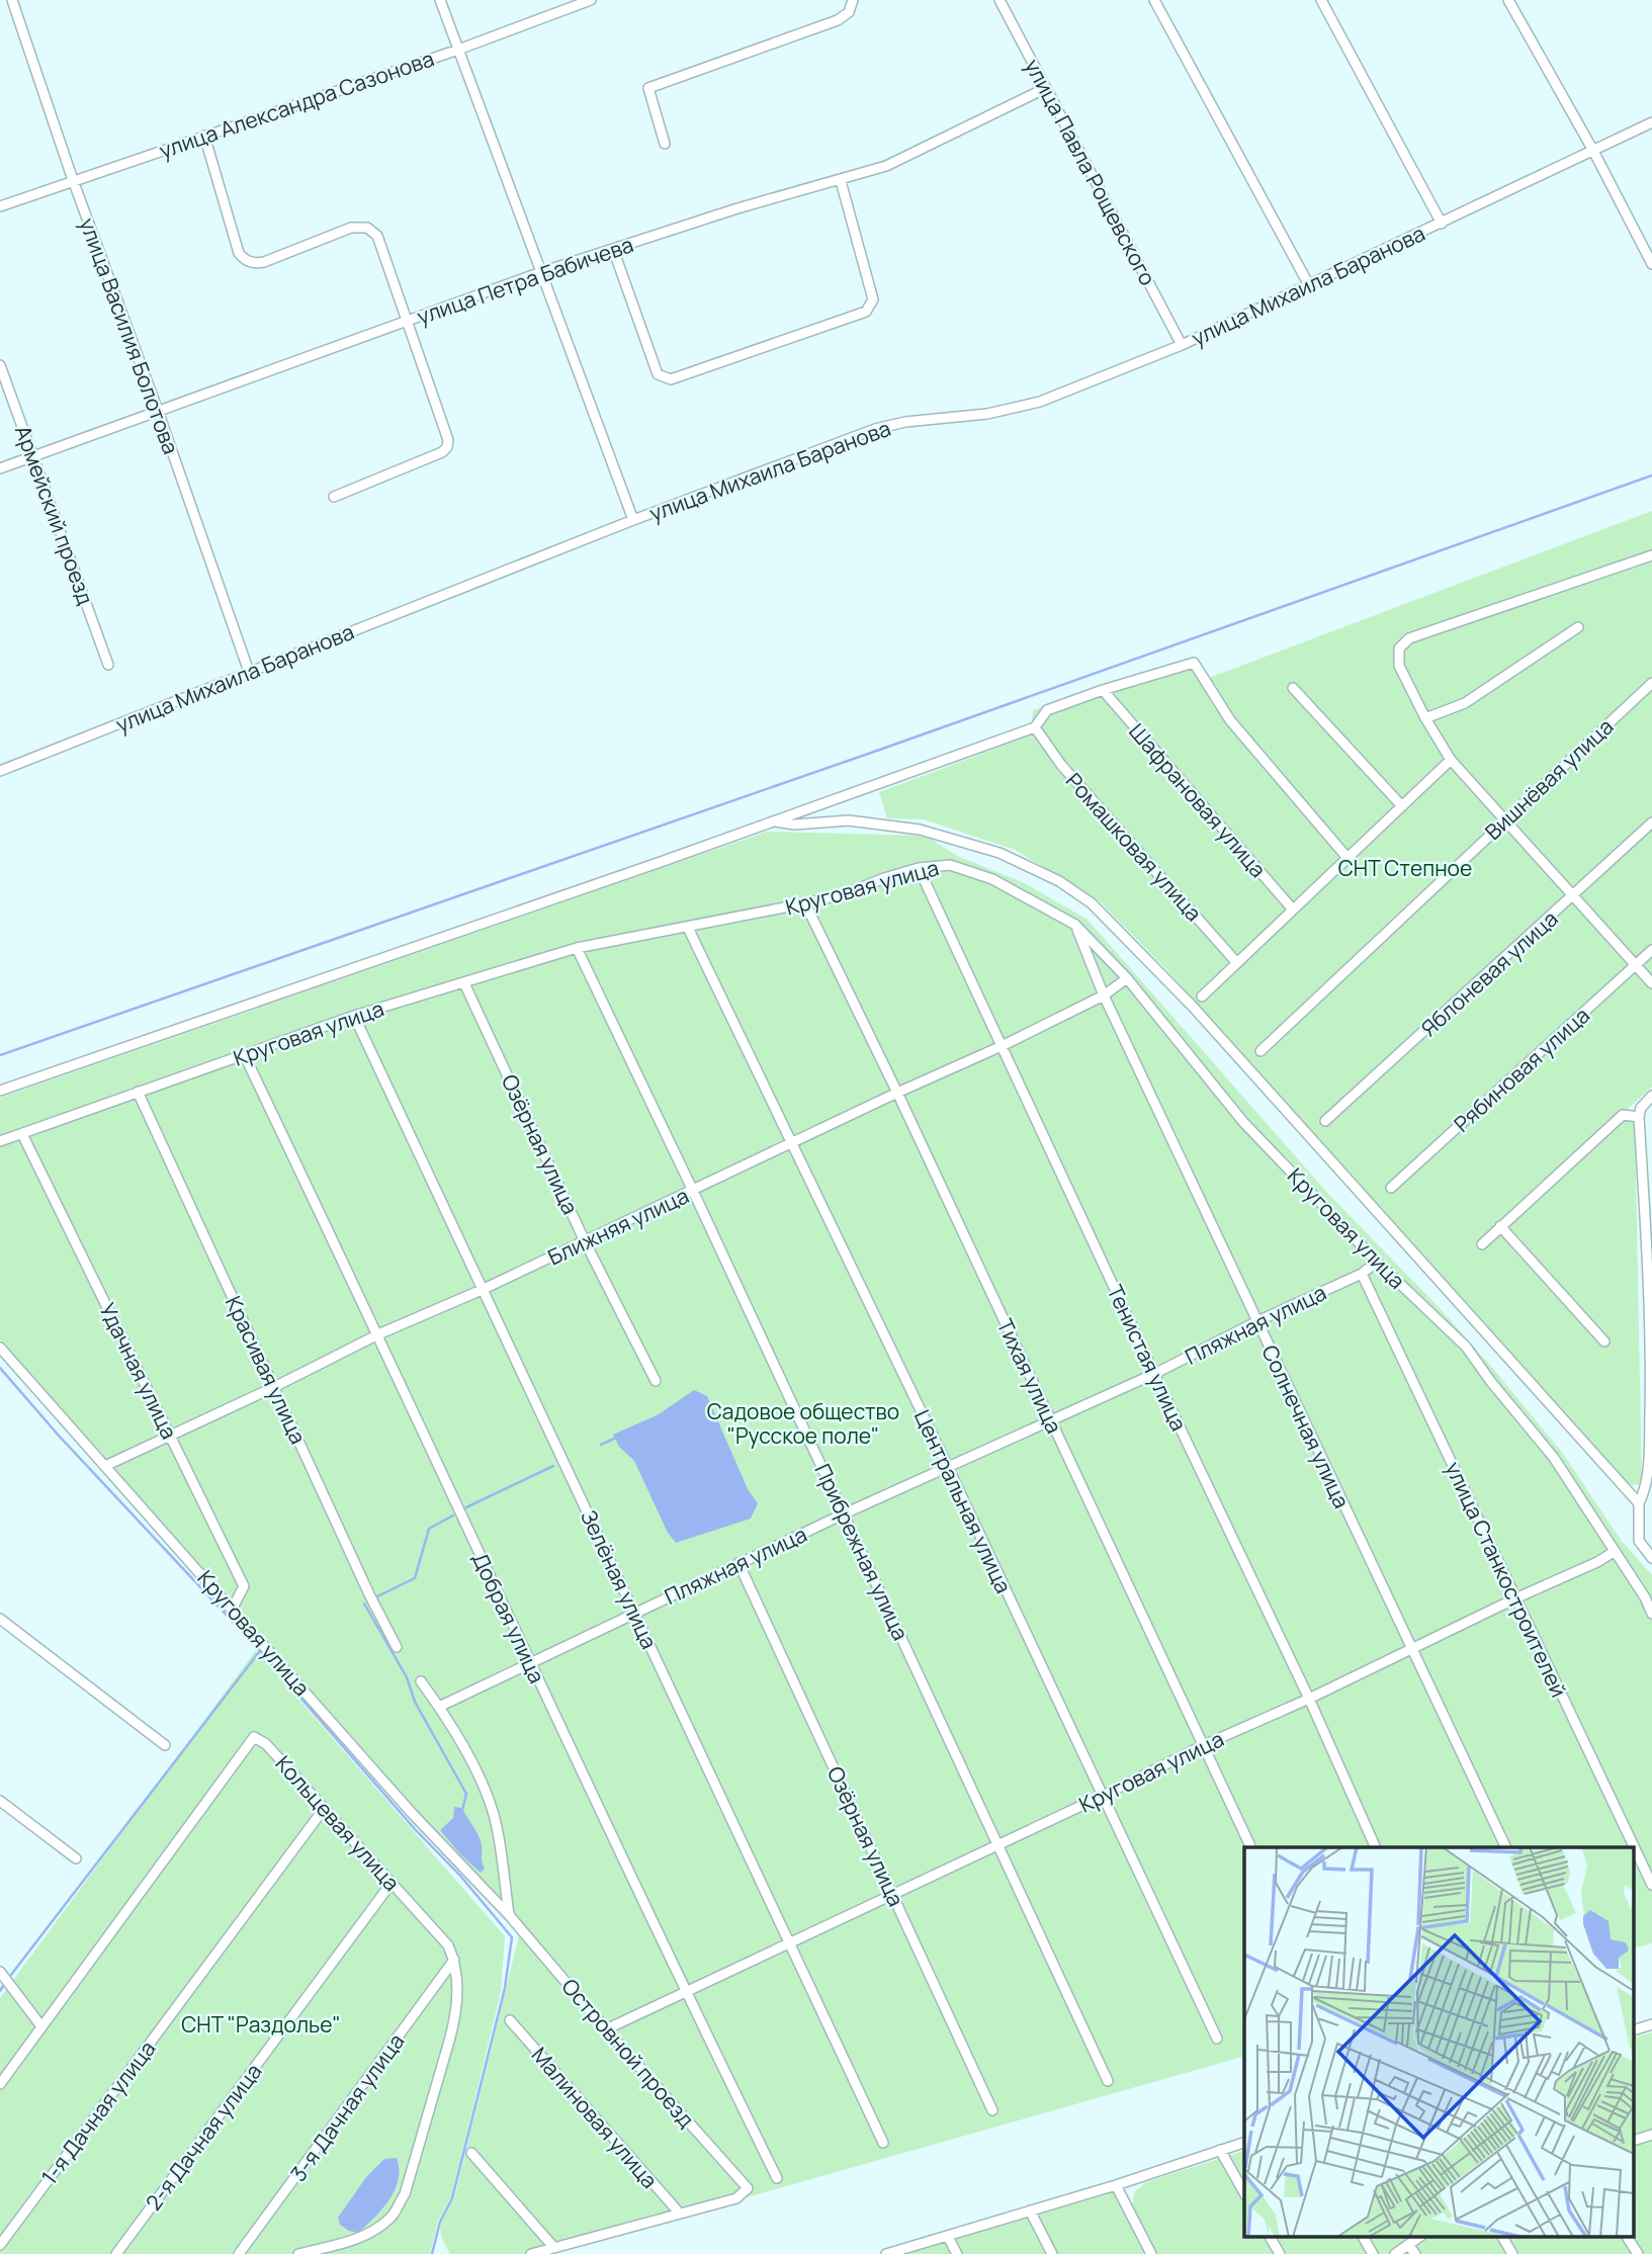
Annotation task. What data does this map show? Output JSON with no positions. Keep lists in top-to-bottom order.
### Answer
{
  "streets": {
    "street": [
      "улица Александра Сазонова",
      "улица Павла Рощевского",
      "улица Петра Бабичева",
      "улица Михаила Баранова",
      "улица Василия Болотова",
      "Армейский проезд",
      "Вишнёвая улица",
      "Шафрановая улица",
      "Ромашковая улица",
      "Круговая улица",
      "Яблоневая улица",
      "Рябиновая улица",
      "Озёрная улица",
      "Ближняя улица",
      "Пляжная улица",
      "Тенистая улица",
      "Красивая улица",
      "Удачная улица",
      "Тихая улица",
      "Солнечная улица",
      "Центральная улица",
      "Прибрежная улица",
      "Зелёная улица",
      "улица Станкостроителей",
      "Добрая улица",
      "Кольцевая улица",
      "Островной проезд",
      "3-я Дачная улица",
      "1-я Дачная улица",
      "Малиновая улица",
      "2-я Дачная улица"
    ]
  },
  "crossings": [
    ["улица Александра Сазонова", "улица Василия Болотова"],
    ["улица Павла Рощевского", "улица Петра Бабичева"],
    ["улица Павла Рощевского", "улица Михаила Баранова"],
    ["улица Петра Бабичева", "улица Василия Болотова"],
    ["улица Петра Бабичева", "Армейский проезд"],
    ["улица Михаила Баранова", "улица Василия Болотова"],
    ["Круговая улица", "Озёрная улица"],
    ["Круговая улица", "Ближняя улица"],
    ["Круговая улица", "Пляжная улица"],
    ["Круговая улица", "Тенистая улица"],
    ["Круговая улица", "Красивая улица"],
    ["Круговая улица", "Удачная улица"],
    ["Круговая улица", "Тихая улица"],
    ["Круговая улица", "Солнечная улица"],
    ["Круговая улица", "Центральная улица"],
    ["Круговая улица", "Прибрежная улица"],
    ["Круговая улица", "Зелёная улица"],
    ["Круговая улица", "улица Станкостроителей"],
    ["Круговая улица", "Добрая улица"],
    ["Круговая улица", "Островной проезд"],
    ["Озёрная улица", "Ближняя улица"],
    ["Озёрная улица", "Пляжная улица"],
    ["Ближняя улица", "Тенистая улица"],
    ["Ближняя улица", "Красивая улица"],
    ["Ближняя улица", "Удачная улица"],
    ["Ближняя улица", "Тихая улица"],
    ["Ближняя улица", "Солнечная улица"],
    ["Ближняя улица", "Центральная улица"],
    ["Ближняя улица", "Прибрежная улица"],
    ["Ближняя улица", "Зелёная улица"],
    ["Ближняя улица", "Добрая улица"],
    ["Пляжная улица", "Тенистая улица"],
    ["Пляжная улица", "Тихая улица"],
    ["Пляжная улица", "Солнечная улица"],
    ["Пляжная улица", "Центральная улица"],
    ["Пляжная улица", "Прибрежная улица"],
    ["Пляжная улица", "Зелёная улица"],
    ["Пляжная улица", "улица Станкостроителей"],
    ["Пляжная улица", "Добрая улица"],
    ["Кольцевая улица", "3-я Дачная улица"],
    ["Кольцевая улица", "1-я Дачная улица"],
    ["Кольцевая улица", "2-я Дачная улица"],
    ["Островной проезд", "Малиновая улица"]
  ],
  "parks": ["СНТ Степное", "Садовое общество \"Русское поле\"", "СНТ \"Раздолье\""]
}
